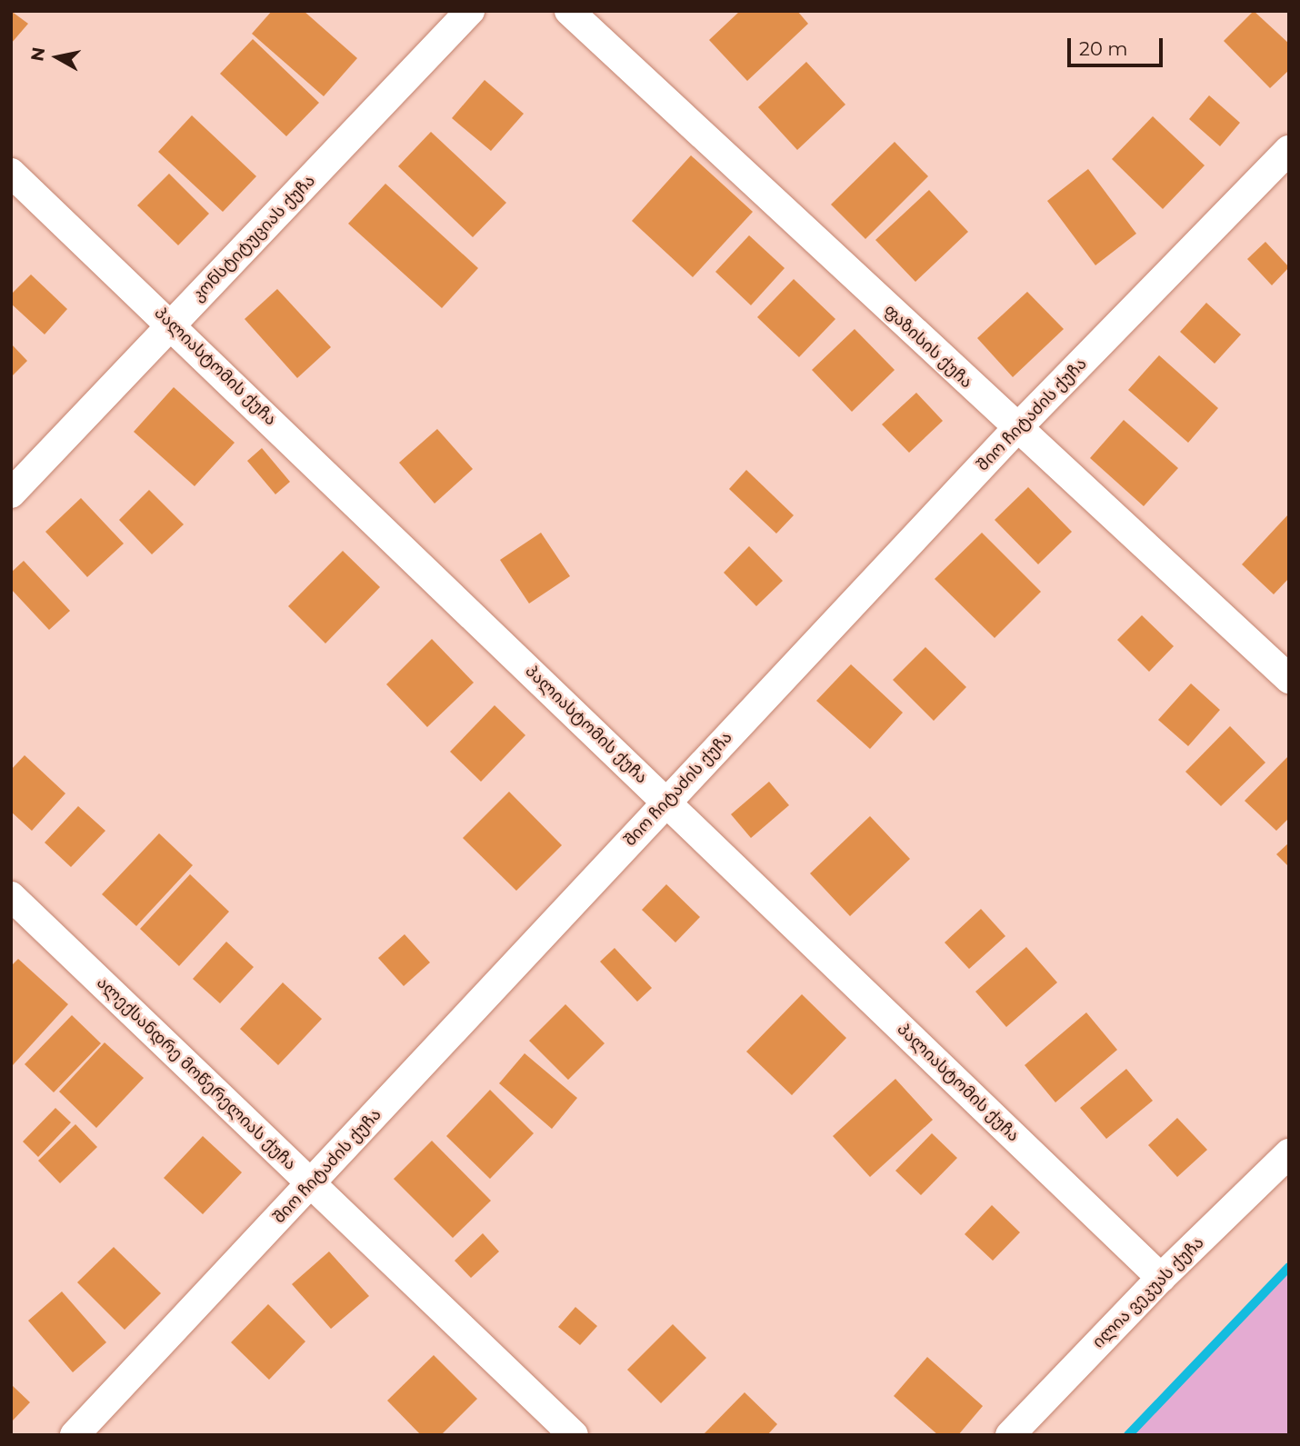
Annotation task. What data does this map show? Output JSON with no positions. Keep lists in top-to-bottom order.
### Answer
{
  "streets": {
    "street": [
      "კონსტიტუციას ქუჩა",
      "ფაზისის ქუჩა",
      "პალიასტომის ქუჩა",
      "შიო ჩიტაძის ქუჩა",
      "ალექსანდრე მოწერელიას ქუჩა",
      "ილია ვეკუას ქუჩა"
    ]
  },
  "crossings": [
    ["კონსტიტუციას ქუჩა", "პალიასტომის ქუჩა"],
    ["ფაზისის ქუჩა", "შიო ჩიტაძის ქუჩა"],
    ["პალიასტომის ქუჩა", "შიო ჩიტაძის ქუჩა"],
    ["პალიასტომის ქუჩა", "ილია ვეკუას ქუჩა"],
    ["შიო ჩიტაძის ქუჩა", "ალექსანდრე მოწერელიას ქუჩა"]
  ],
  "scale_bar": "20 m",
  "north": "left"
}
